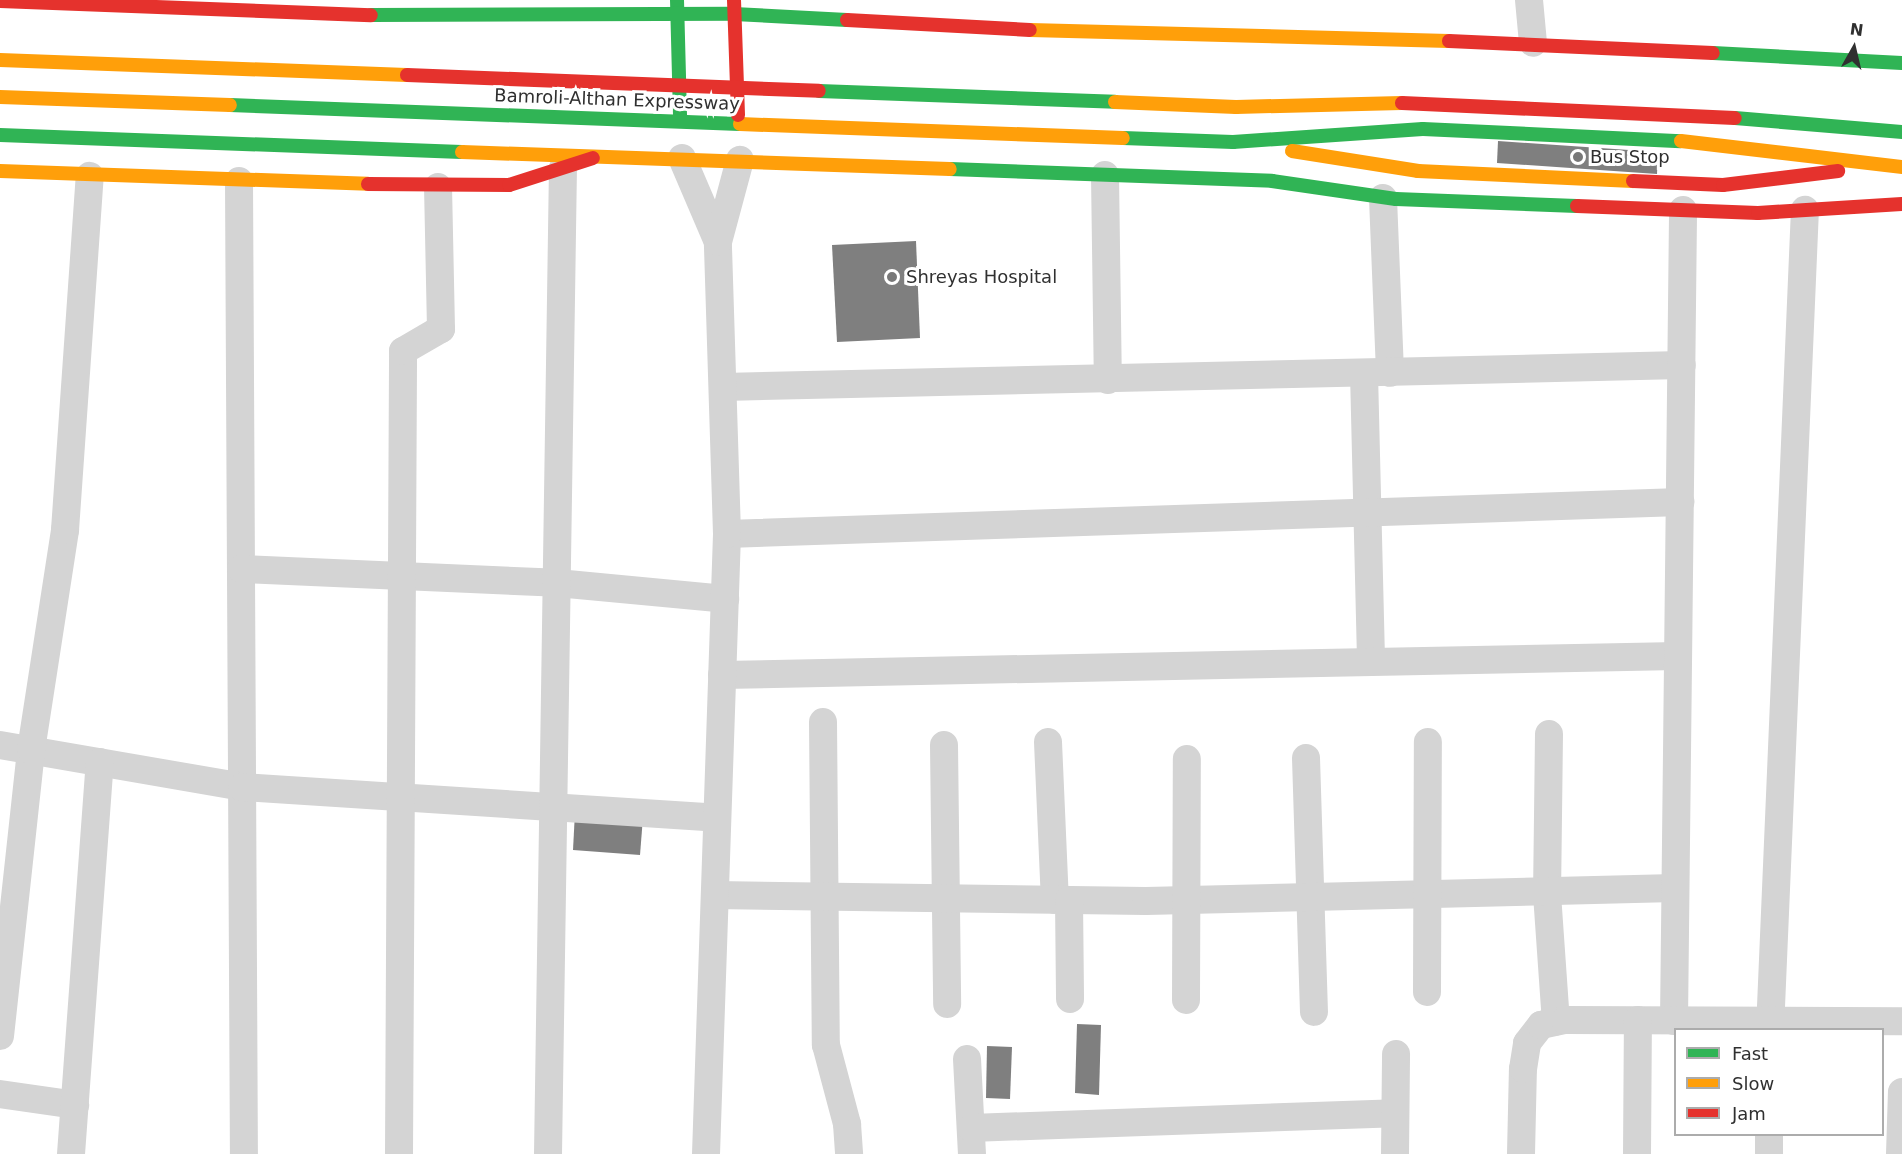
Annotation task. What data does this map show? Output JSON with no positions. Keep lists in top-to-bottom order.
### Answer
{
  "streets": {
    "main road": ["Bamroli-Althan Expressway"]
  },
  "places": ["Bus Stop", "Shreyas Hospital"],
  "legend": ["Fast", "Slow", "Jam"],
  "north": "top"
}
